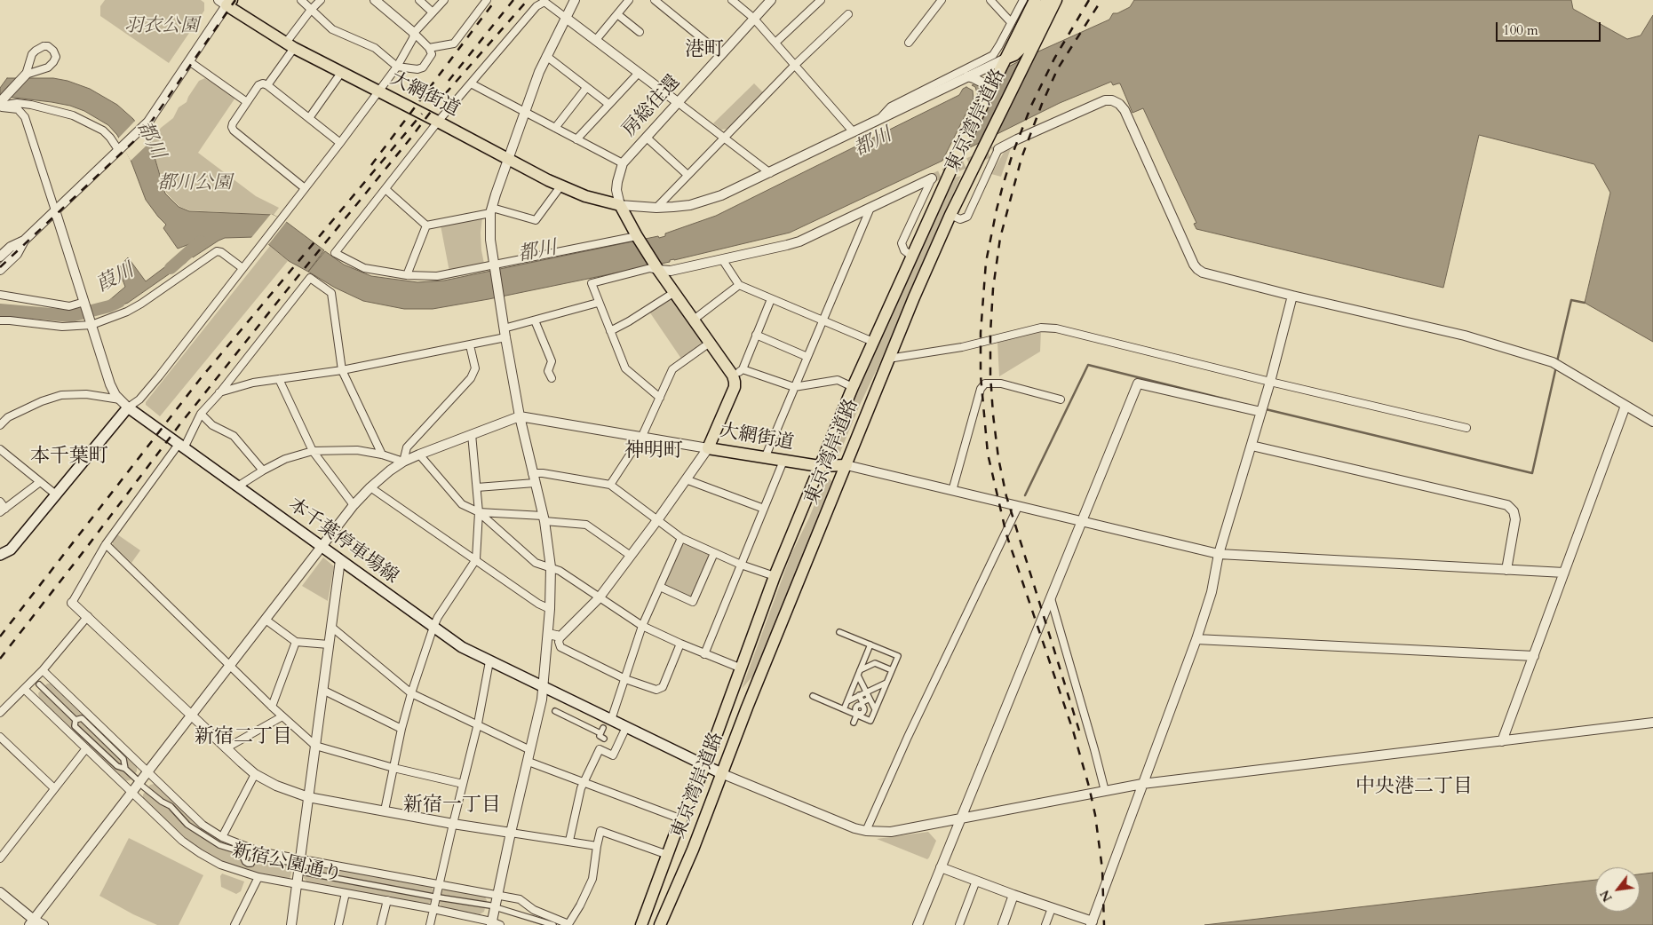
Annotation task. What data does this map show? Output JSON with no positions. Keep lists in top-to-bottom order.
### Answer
{
  "streets": {
    "main road": ["大網街道", "東京湾岸道路", "本千葉停車場線"],
    "street": ["房総往還", "新宿公園通り"]
  },
  "crossings": [
    ["大網街道", "房総往還"],
    ["大網街道", "東京湾岸道路"],
    ["東京湾岸道路", "本千葉停車場線"]
  ],
  "districts": [
    "港町",
    "神明町",
    "本千葉町",
    "新宿二丁目",
    "中央港二丁目",
    "新宿一丁目"
  ],
  "water": ["都川", "葭川"],
  "parks": ["羽衣公園", "都川公園"],
  "scale_bar": "100 m",
  "north": "bottom left"
}
